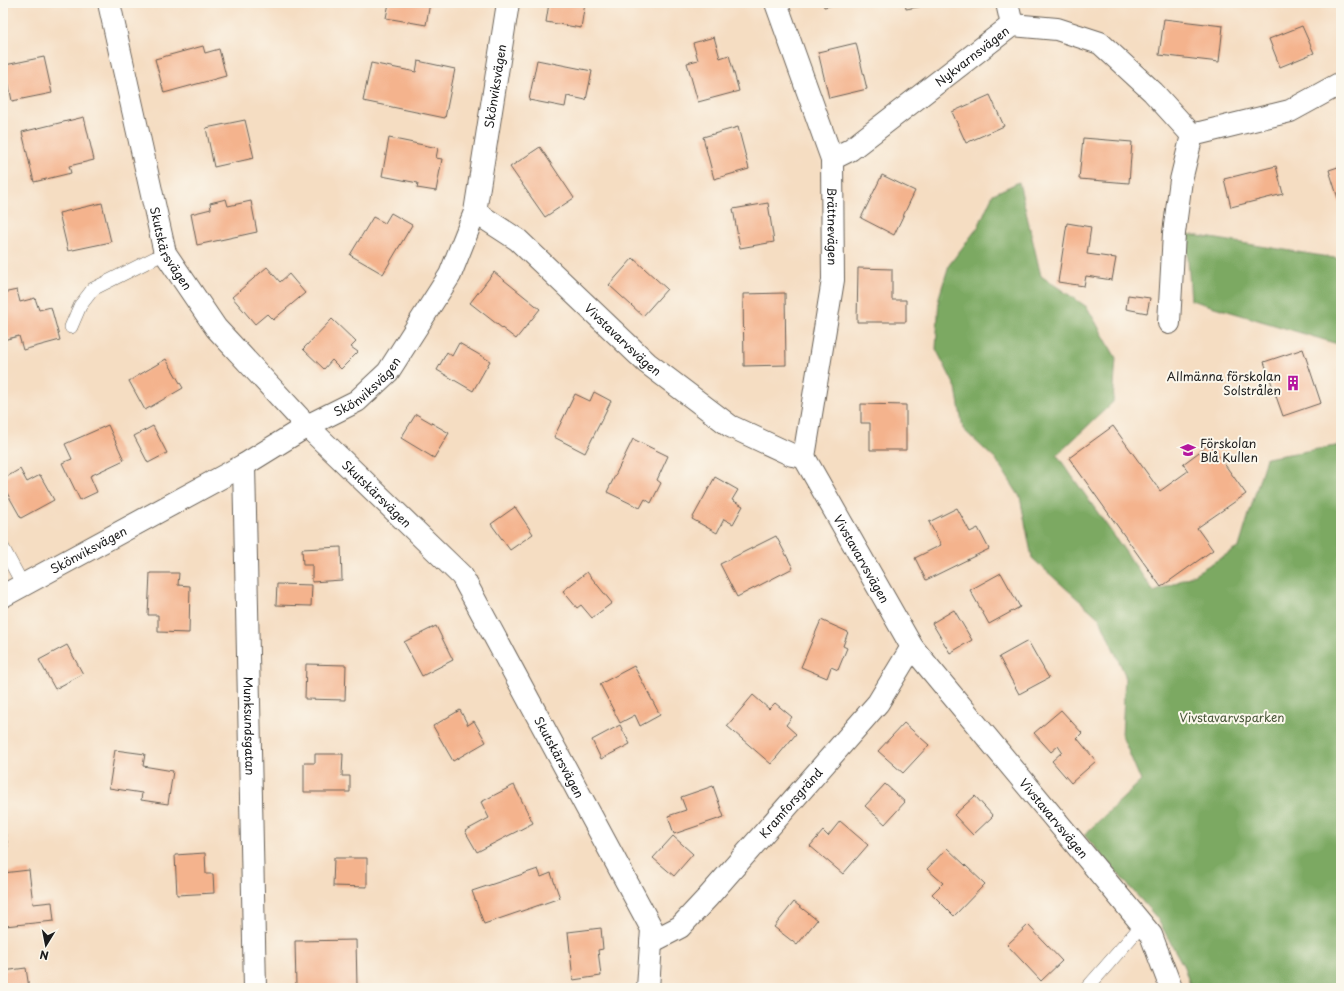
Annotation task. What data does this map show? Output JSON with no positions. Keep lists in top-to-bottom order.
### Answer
{
  "streets": {
    "street": [
      "Nykvarnsvägen",
      "Skönviksvägen",
      "Brättnevägen",
      "Skutskärsvägen",
      "Vivstavarvsvägen",
      "Munksundsgatan",
      "Kramforsgränd"
    ]
  },
  "crossings": [
    ["Nykvarnsvägen", "Brättnevägen"],
    ["Skönviksvägen", "Skutskärsvägen"],
    ["Skönviksvägen", "Vivstavarvsvägen"],
    ["Skönviksvägen", "Munksundsgatan"],
    ["Brättnevägen", "Vivstavarvsvägen"],
    ["Skutskärsvägen", "Kramforsgränd"],
    ["Vivstavarvsvägen", "Kramforsgränd"]
  ],
  "parks": ["Vivstavarvsparken"],
  "places": {
    "building": ["Allmänna förskolan Solstrålen"],
    "school or university": ["Förskolan Blå Kullen"]
  },
  "north": "bottom"
}
